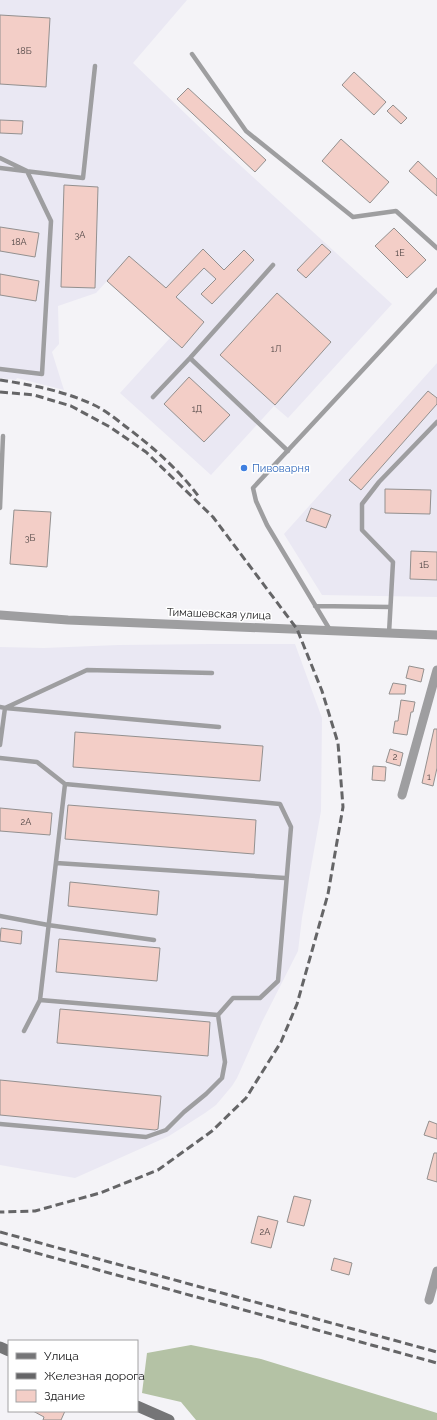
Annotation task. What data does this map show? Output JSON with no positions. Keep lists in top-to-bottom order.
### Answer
{
  "streets": {
    "street": ["Тимашевская улица"]
  },
  "places": ["Пивоварня"],
  "house_numbers": [
    "18Б",
    "3А",
    "18А",
    "1Е",
    "1Л",
    "1Д",
    "3Б",
    "1Б",
    "2",
    "1",
    "2А",
    "2А"
  ],
  "legend": ["Улица", "Железная дорога", "Здание"]
}
